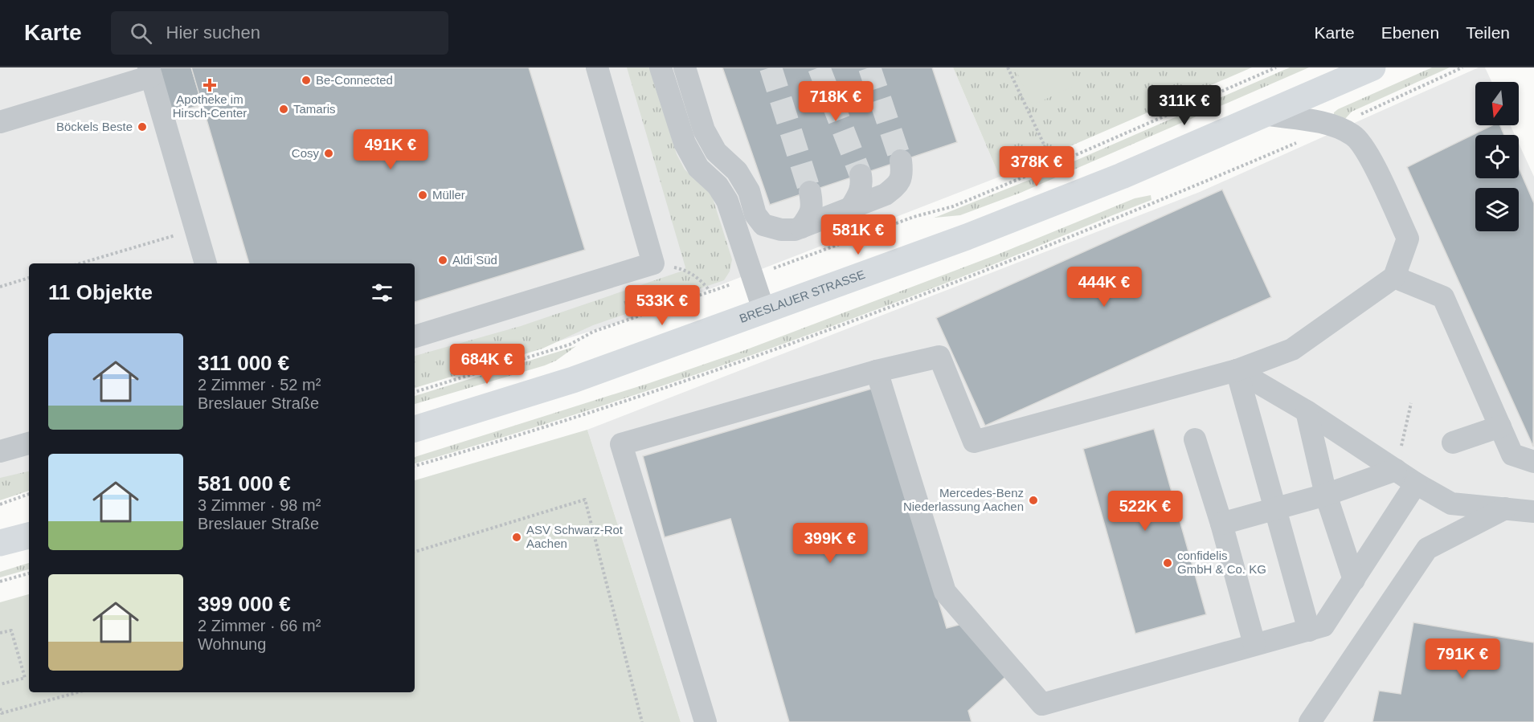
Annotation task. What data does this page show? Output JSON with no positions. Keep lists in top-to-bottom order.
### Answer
{
  "streets": {
    "main road": ["BRESLAUER STRASSE"]
  },
  "places": {
    "other": [
      "Be-Connected",
      "Tamaris",
      "Böckels Beste",
      "Cosy",
      "Müller",
      "Aldi Süd",
      "Mercedes-Benz Niederlassung Aachen",
      "ASV Schwarz-Rot Aachen",
      "confidelis GmbH & Co. KG"
    ],
    "health": ["Apotheke im Hirsch-Center"]
  },
  "north": "bottom",
  "page": {
    "header": "Karte",
    "search": "Hier suchen",
    "nav": ["Karte", "Ebenen", "Teilen"],
    "price": [
      "718K €",
      "311K €",
      "491K €",
      "378K €",
      "581K €",
      "444K €",
      "533K €",
      "684K €",
      "522K €",
      "399K €",
      "791K €"
    ],
    "heading": "11 Objekte",
    "list": [
      {
        "name": "311 000 €",
        "note": "2 Zimmer · 52 m² · Breslauer Straße"
      },
      {
        "name": "581 000 €",
        "note": "3 Zimmer · 98 m² · Breslauer Straße"
      },
      {
        "name": "399 000 €",
        "note": "2 Zimmer · 66 m² · Wohnung"
      }
    ]
  }
}
